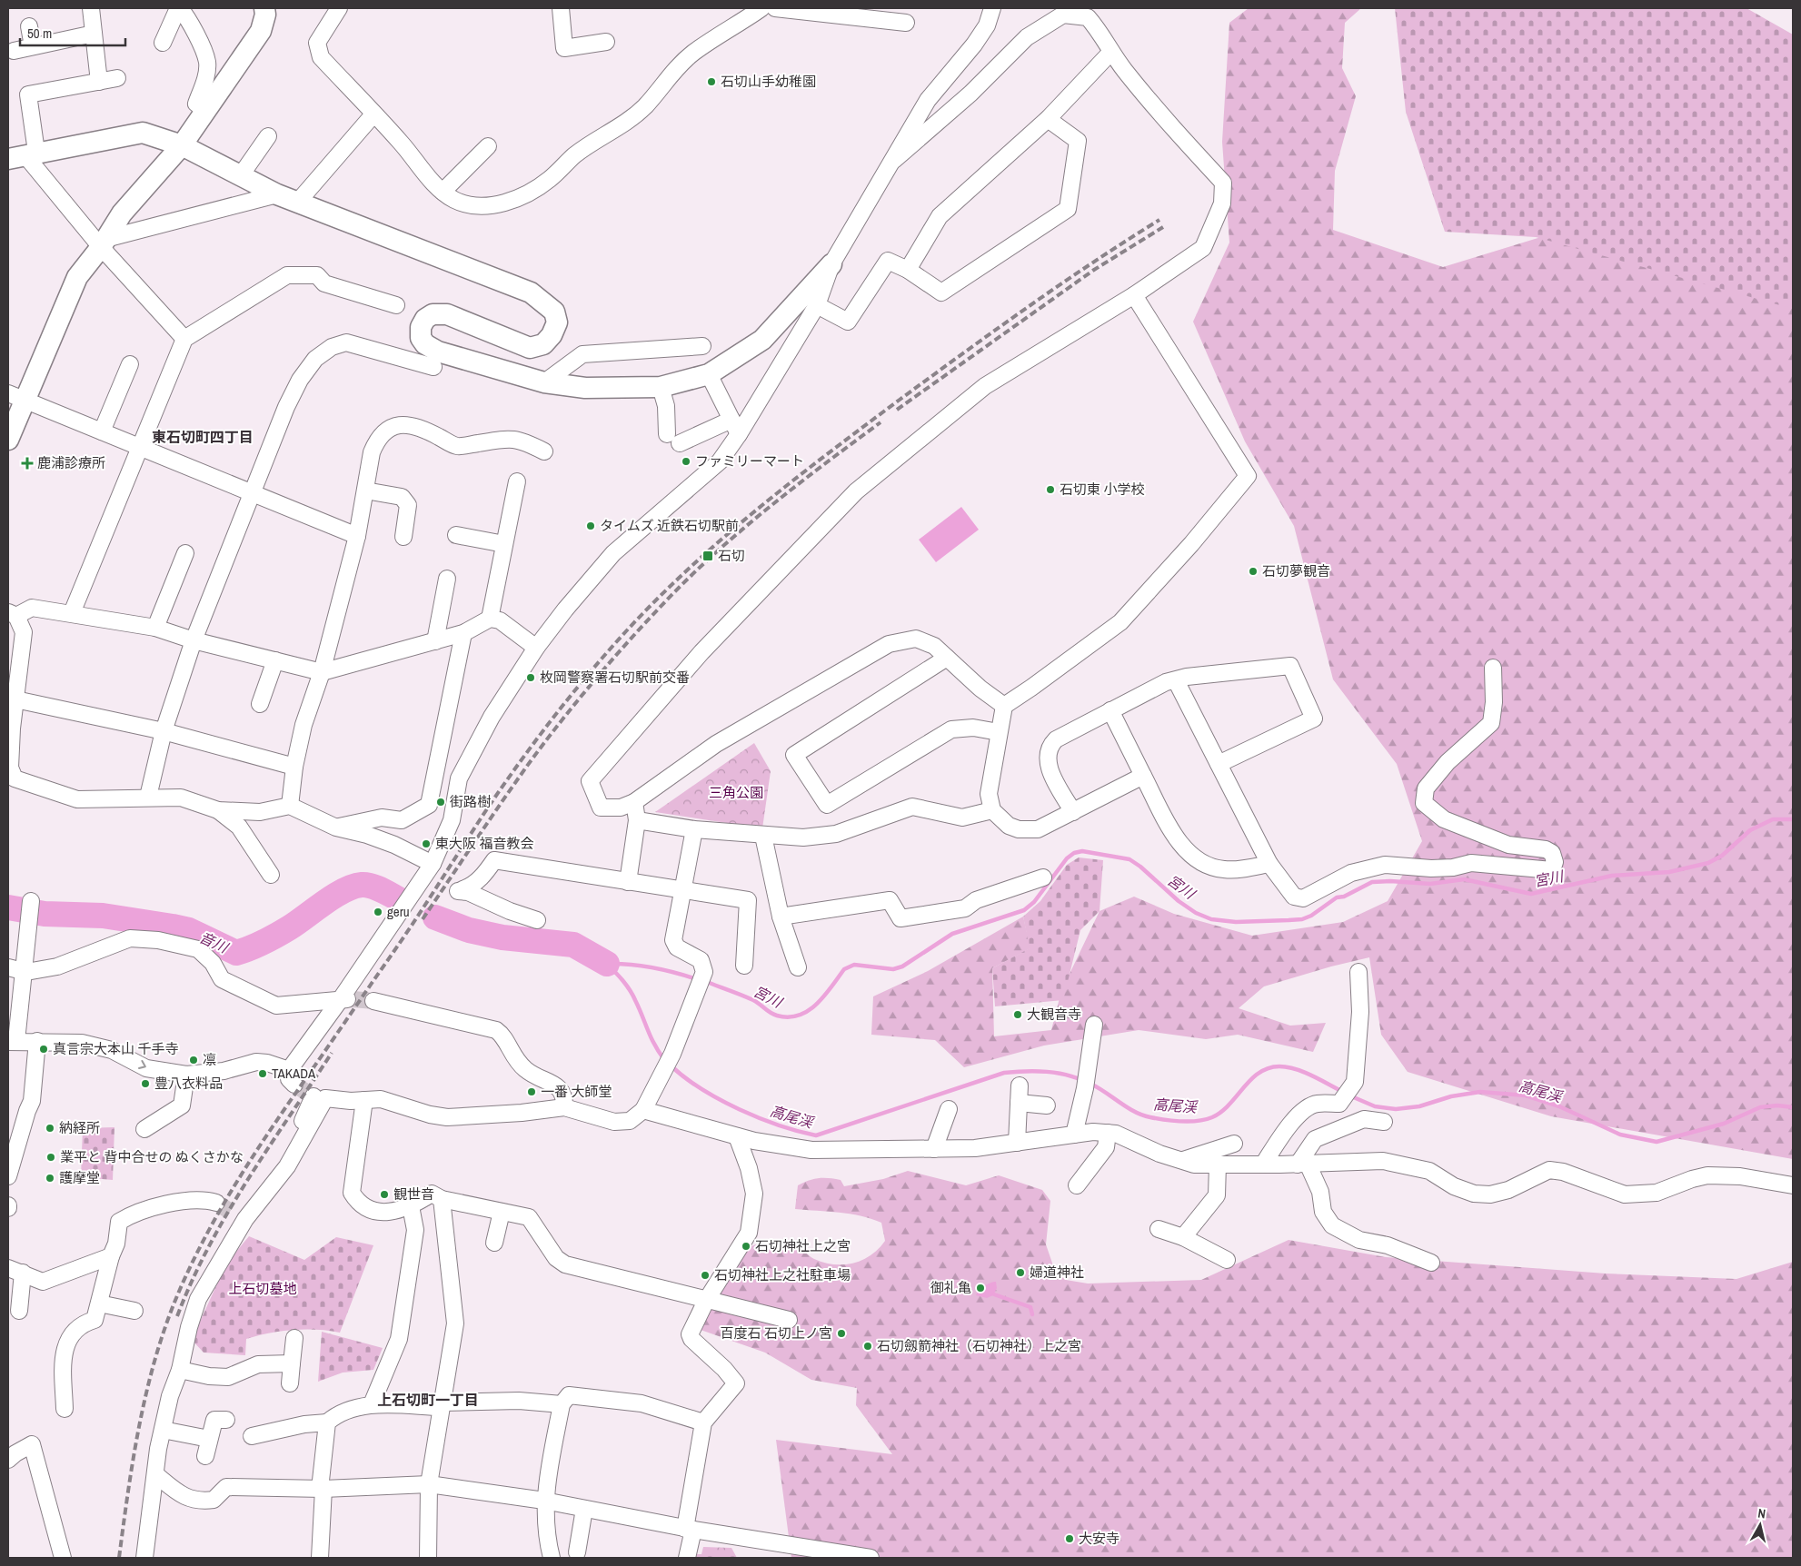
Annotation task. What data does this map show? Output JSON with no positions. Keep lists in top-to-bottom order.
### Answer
{
  "districts": ["東石切町四丁目", "上石切町一丁目"],
  "water": ["宮川", "音川", "高尾渓"],
  "parks": ["三角公園", "上石切墓地"],
  "places": {
    "other": [
      "石切山手幼稚園",
      "ファミリーマート",
      "石切東 小学校",
      "タイムズ 近鉄石切駅前",
      "石切夢観音",
      "枚岡警察署石切駅前交番",
      "街路樹",
      "東大阪 福音教会",
      "geru",
      "大観音寺",
      "真言宗大本山 千手寺",
      "凛",
      "TAKADA",
      "豊八衣料品",
      "一番 大師堂",
      "納経所",
      "業平と 背中合せの ぬくさかな",
      "護摩堂",
      "観世音",
      "石切神社上之宮",
      "婦道神社",
      "石切神社上之社駐車場",
      "御礼亀",
      "百度石 石切上ノ宮",
      "石切劔箭神社（石切神社）上之宮",
      "大安寺"
    ],
    "health": ["鹿浦診療所"],
    "transit": ["石切"]
  },
  "scale_bar": "50 m",
  "north": "top"
}
